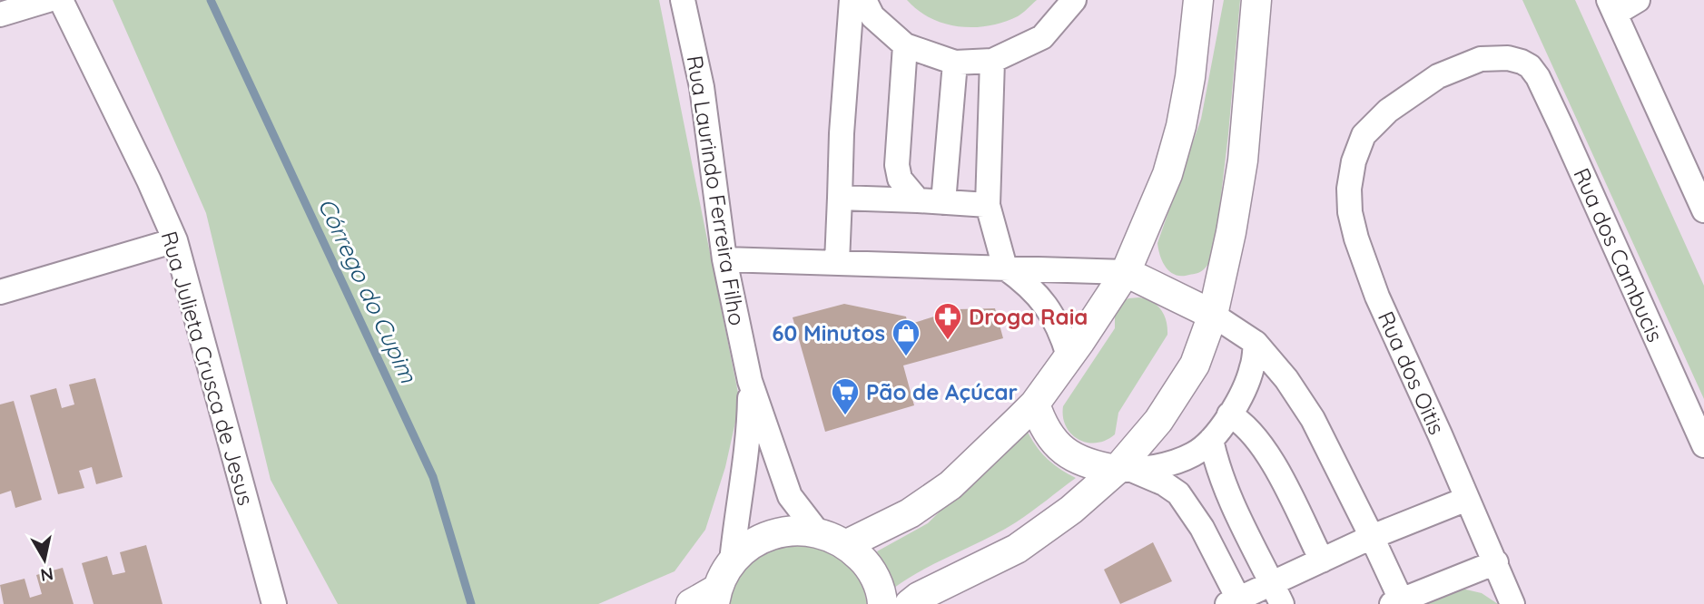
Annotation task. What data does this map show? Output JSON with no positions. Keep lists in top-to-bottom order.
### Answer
{
  "streets": {
    "street": [
      "Rua Laurindo Ferreira Filho",
      "Rua dos Cambucis",
      "Rua Julieta Crusca de Jesus",
      "Rua dos Oitis"
    ]
  },
  "crossings": [
    ["Rua dos Cambucis", "Rua dos Oitis"]
  ],
  "water": ["Córrego do Cupim"],
  "places": {
    "pharmacy": ["Droga Raia"],
    "shop": ["60 Minutos"],
    "supermarket": ["Pão de Açúcar"]
  },
  "north": "bottom"
}
